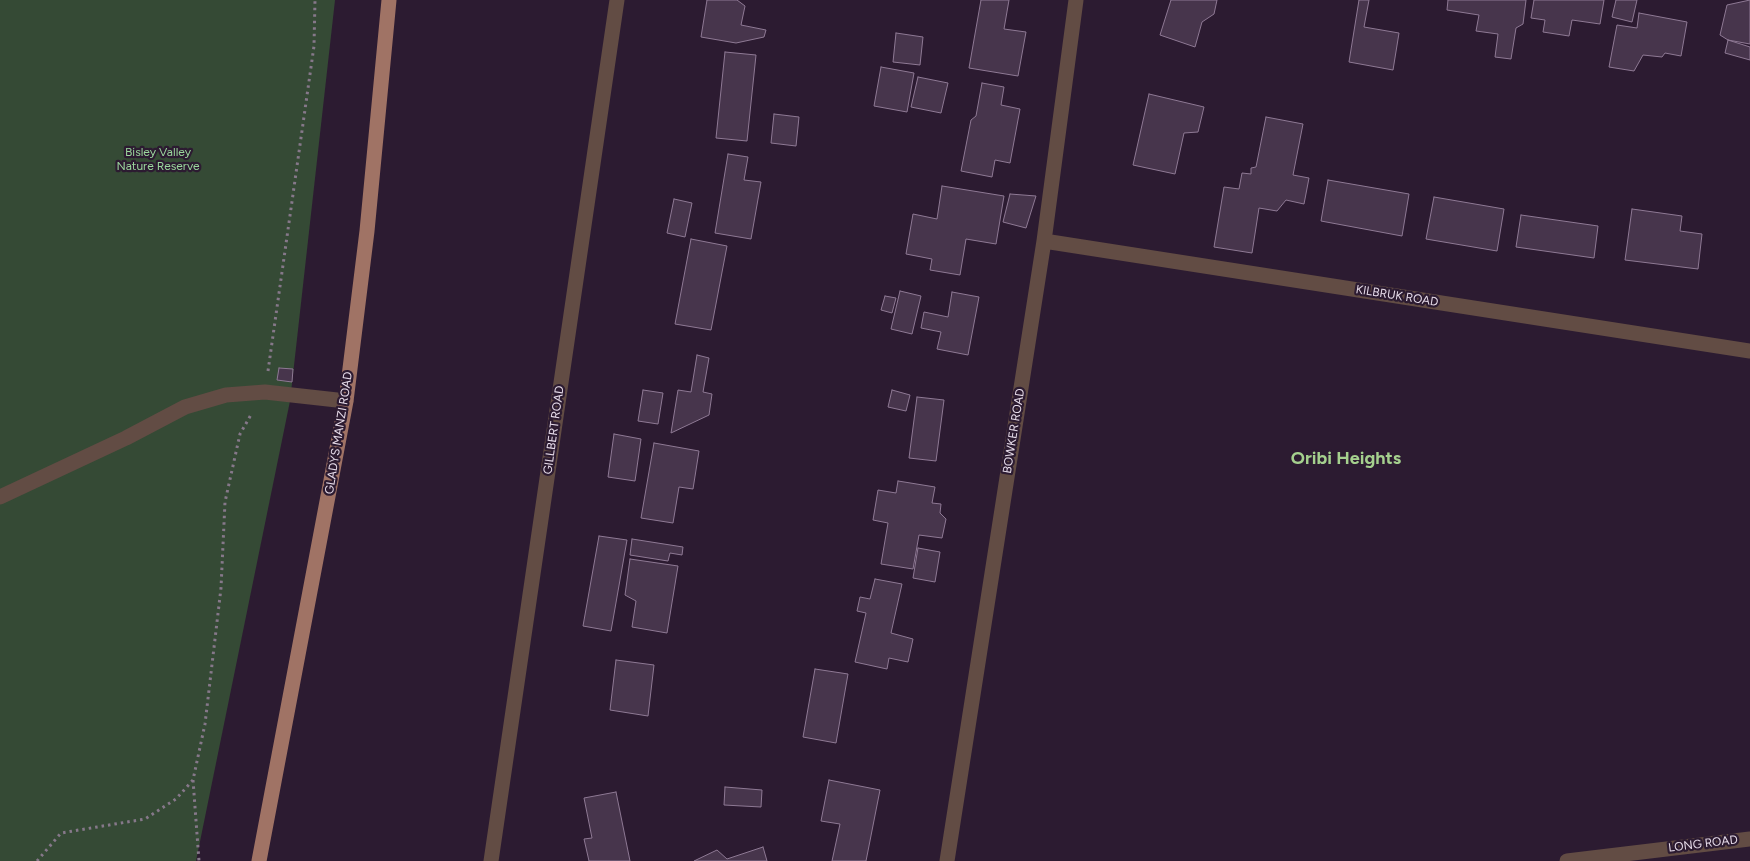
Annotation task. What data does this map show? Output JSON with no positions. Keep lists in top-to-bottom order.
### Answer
{
  "streets": {
    "main road": ["GLADYS MANZI ROAD"],
    "street": [
      "KILBRUK ROAD",
      "GILLBERT ROAD",
      "BOWKER ROAD",
      "LONG ROAD"
    ]
  },
  "crossings": [
    ["KILBRUK ROAD", "BOWKER ROAD"]
  ],
  "districts": ["Oribi Heights"],
  "parks": ["Bisley Valley Nature Reserve"]
}
